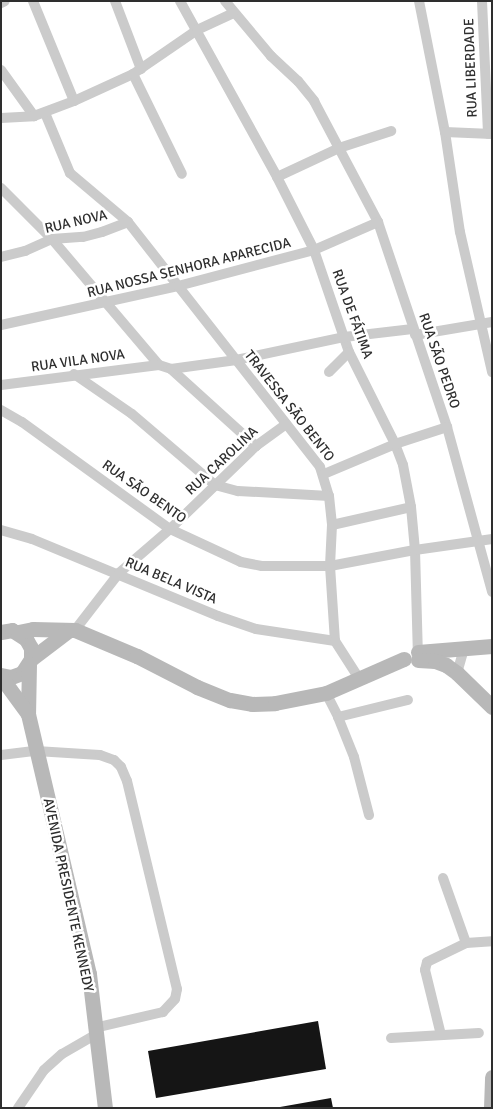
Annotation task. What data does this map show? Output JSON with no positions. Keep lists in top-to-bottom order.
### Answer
{
  "streets": {
    "main road": ["AVENIDA PRESIDENTE KENNEDY"],
    "street": [
      "RUA LIBERDADE",
      "RUA NOVA",
      "RUA NOSSA SENHORA APARECIDA",
      "RUA DE FÁTIMA",
      "RUA VILA NOVA",
      "RUA SÃO PEDRO",
      "TRAVESSA SÃO BENTO",
      "RUA CAROLINA",
      "RUA SÃO BENTO",
      "RUA BELA VISTA"
    ]
  },
  "crossings": [
    ["RUA NOVA", "TRAVESSA SÃO BENTO"],
    ["RUA NOSSA SENHORA APARECIDA", "RUA DE FÁTIMA"],
    ["RUA NOSSA SENHORA APARECIDA", "RUA SÃO PEDRO"],
    ["RUA NOSSA SENHORA APARECIDA", "TRAVESSA SÃO BENTO"],
    ["RUA DE FÁTIMA", "RUA SÃO BENTO"],
    ["RUA SÃO PEDRO", "RUA SÃO BENTO"],
    ["TRAVESSA SÃO BENTO", "RUA CAROLINA"],
    ["TRAVESSA SÃO BENTO", "RUA SÃO BENTO"],
    ["TRAVESSA SÃO BENTO", "RUA BELA VISTA"],
    ["RUA CAROLINA", "RUA SÃO BENTO"],
    ["RUA CAROLINA", "RUA BELA VISTA"],
    ["RUA CAROLINA", "AVENIDA PRESIDENTE KENNEDY"]
  ]
}
